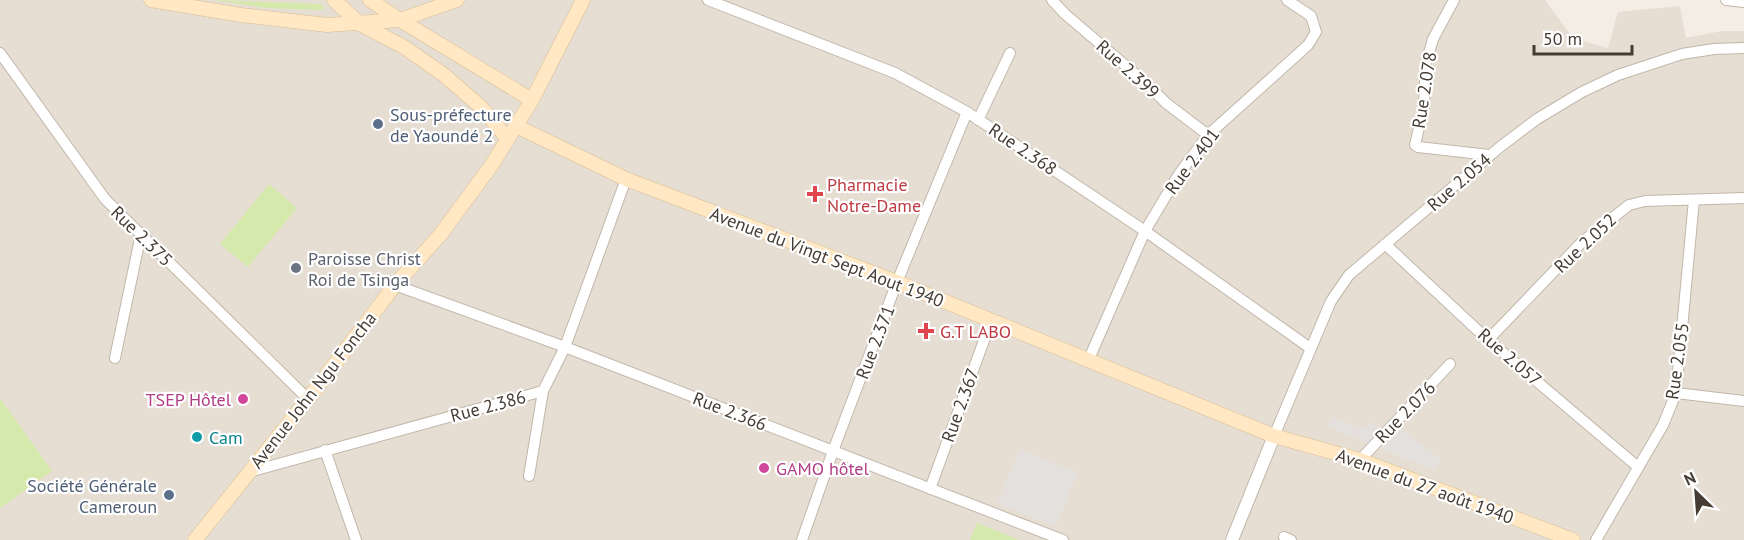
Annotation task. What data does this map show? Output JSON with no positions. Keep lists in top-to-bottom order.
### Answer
{
  "streets": {
    "main road": ["Avenue du Vingt Sept Aout 1940", "Avenue John Ngu Foncha", "Avenue du 27 août 1940"],
    "street": [
      "Rue 2.399",
      "Rue 2.078",
      "Rue 2.368",
      "Rue 2.401",
      "Rue 2.054",
      "Rue 2.375",
      "Rue 2.052",
      "Rue 2.371",
      "Rue 2.057",
      "Rue 2.055",
      "Rue 2.367",
      "Rue 2.386",
      "Rue 2.366",
      "Rue 2.076"
    ]
  },
  "crossings": [
    ["Rue 2.399", "Rue 2.401"],
    ["Rue 2.078", "Rue 2.054"],
    ["Rue 2.368", "Rue 2.401"],
    ["Rue 2.368", "Rue 2.054"],
    ["Rue 2.368", "Rue 2.371"],
    ["Rue 2.401", "Avenue du Vingt Sept Aout 1940"],
    ["Rue 2.054", "Avenue du Vingt Sept Aout 1940"],
    ["Rue 2.054", "Rue 2.057"],
    ["Rue 2.054", "Avenue du 27 août 1940"],
    ["Rue 2.375", "Avenue John Ngu Foncha"],
    ["Rue 2.052", "Rue 2.057"],
    ["Rue 2.052", "Rue 2.055"],
    ["Avenue du Vingt Sept Aout 1940", "Rue 2.371"],
    ["Avenue du Vingt Sept Aout 1940", "Avenue John Ngu Foncha"],
    ["Avenue du Vingt Sept Aout 1940", "Rue 2.367"],
    ["Avenue du Vingt Sept Aout 1940", "Rue 2.386"],
    ["Avenue du Vingt Sept Aout 1940", "Avenue du 27 août 1940"],
    ["Rue 2.371", "Rue 2.366"],
    ["Rue 2.057", "Rue 2.055"],
    ["Avenue John Ngu Foncha", "Rue 2.386"],
    ["Avenue John Ngu Foncha", "Rue 2.366"],
    ["Rue 2.367", "Rue 2.366"],
    ["Rue 2.386", "Rue 2.366"],
    ["Rue 2.076", "Avenue du 27 août 1940"]
  ],
  "places": {
    "other": [
      "Sous-préfecture de Yaoundé 2",
      "Paroisse Christ Roi de Tsinga",
      "TSEP Hôtel",
      "Cam",
      "GAMO hôtel",
      "Société Générale Cameroun"
    ],
    "health": ["Pharmacie Notre-Dame", "G.T LABO"]
  },
  "scale_bar": "50 m",
  "north": "top left"
}
